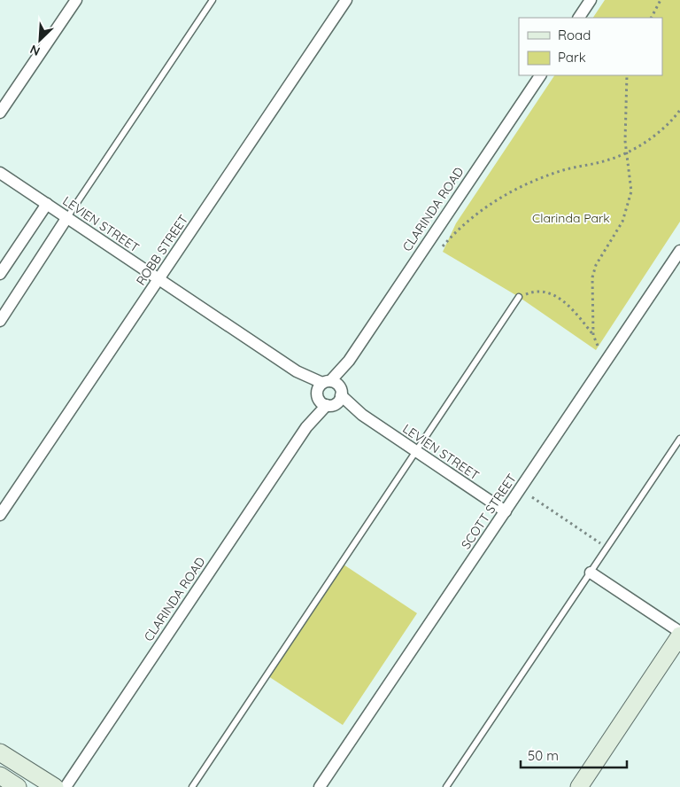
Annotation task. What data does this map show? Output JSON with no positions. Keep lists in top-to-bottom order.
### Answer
{
  "streets": {
    "street": [
      "CLARINDA ROAD",
      "LEVIEN STREET",
      "ROBB STREET",
      "SCOTT STREET"
    ]
  },
  "crossings": [
    ["CLARINDA ROAD", "LEVIEN STREET"],
    ["LEVIEN STREET", "ROBB STREET"],
    ["LEVIEN STREET", "SCOTT STREET"]
  ],
  "parks": ["Clarinda Park"],
  "legend": ["Road", "Park"],
  "scale_bar": "50 m",
  "north": "bottom left"
}
